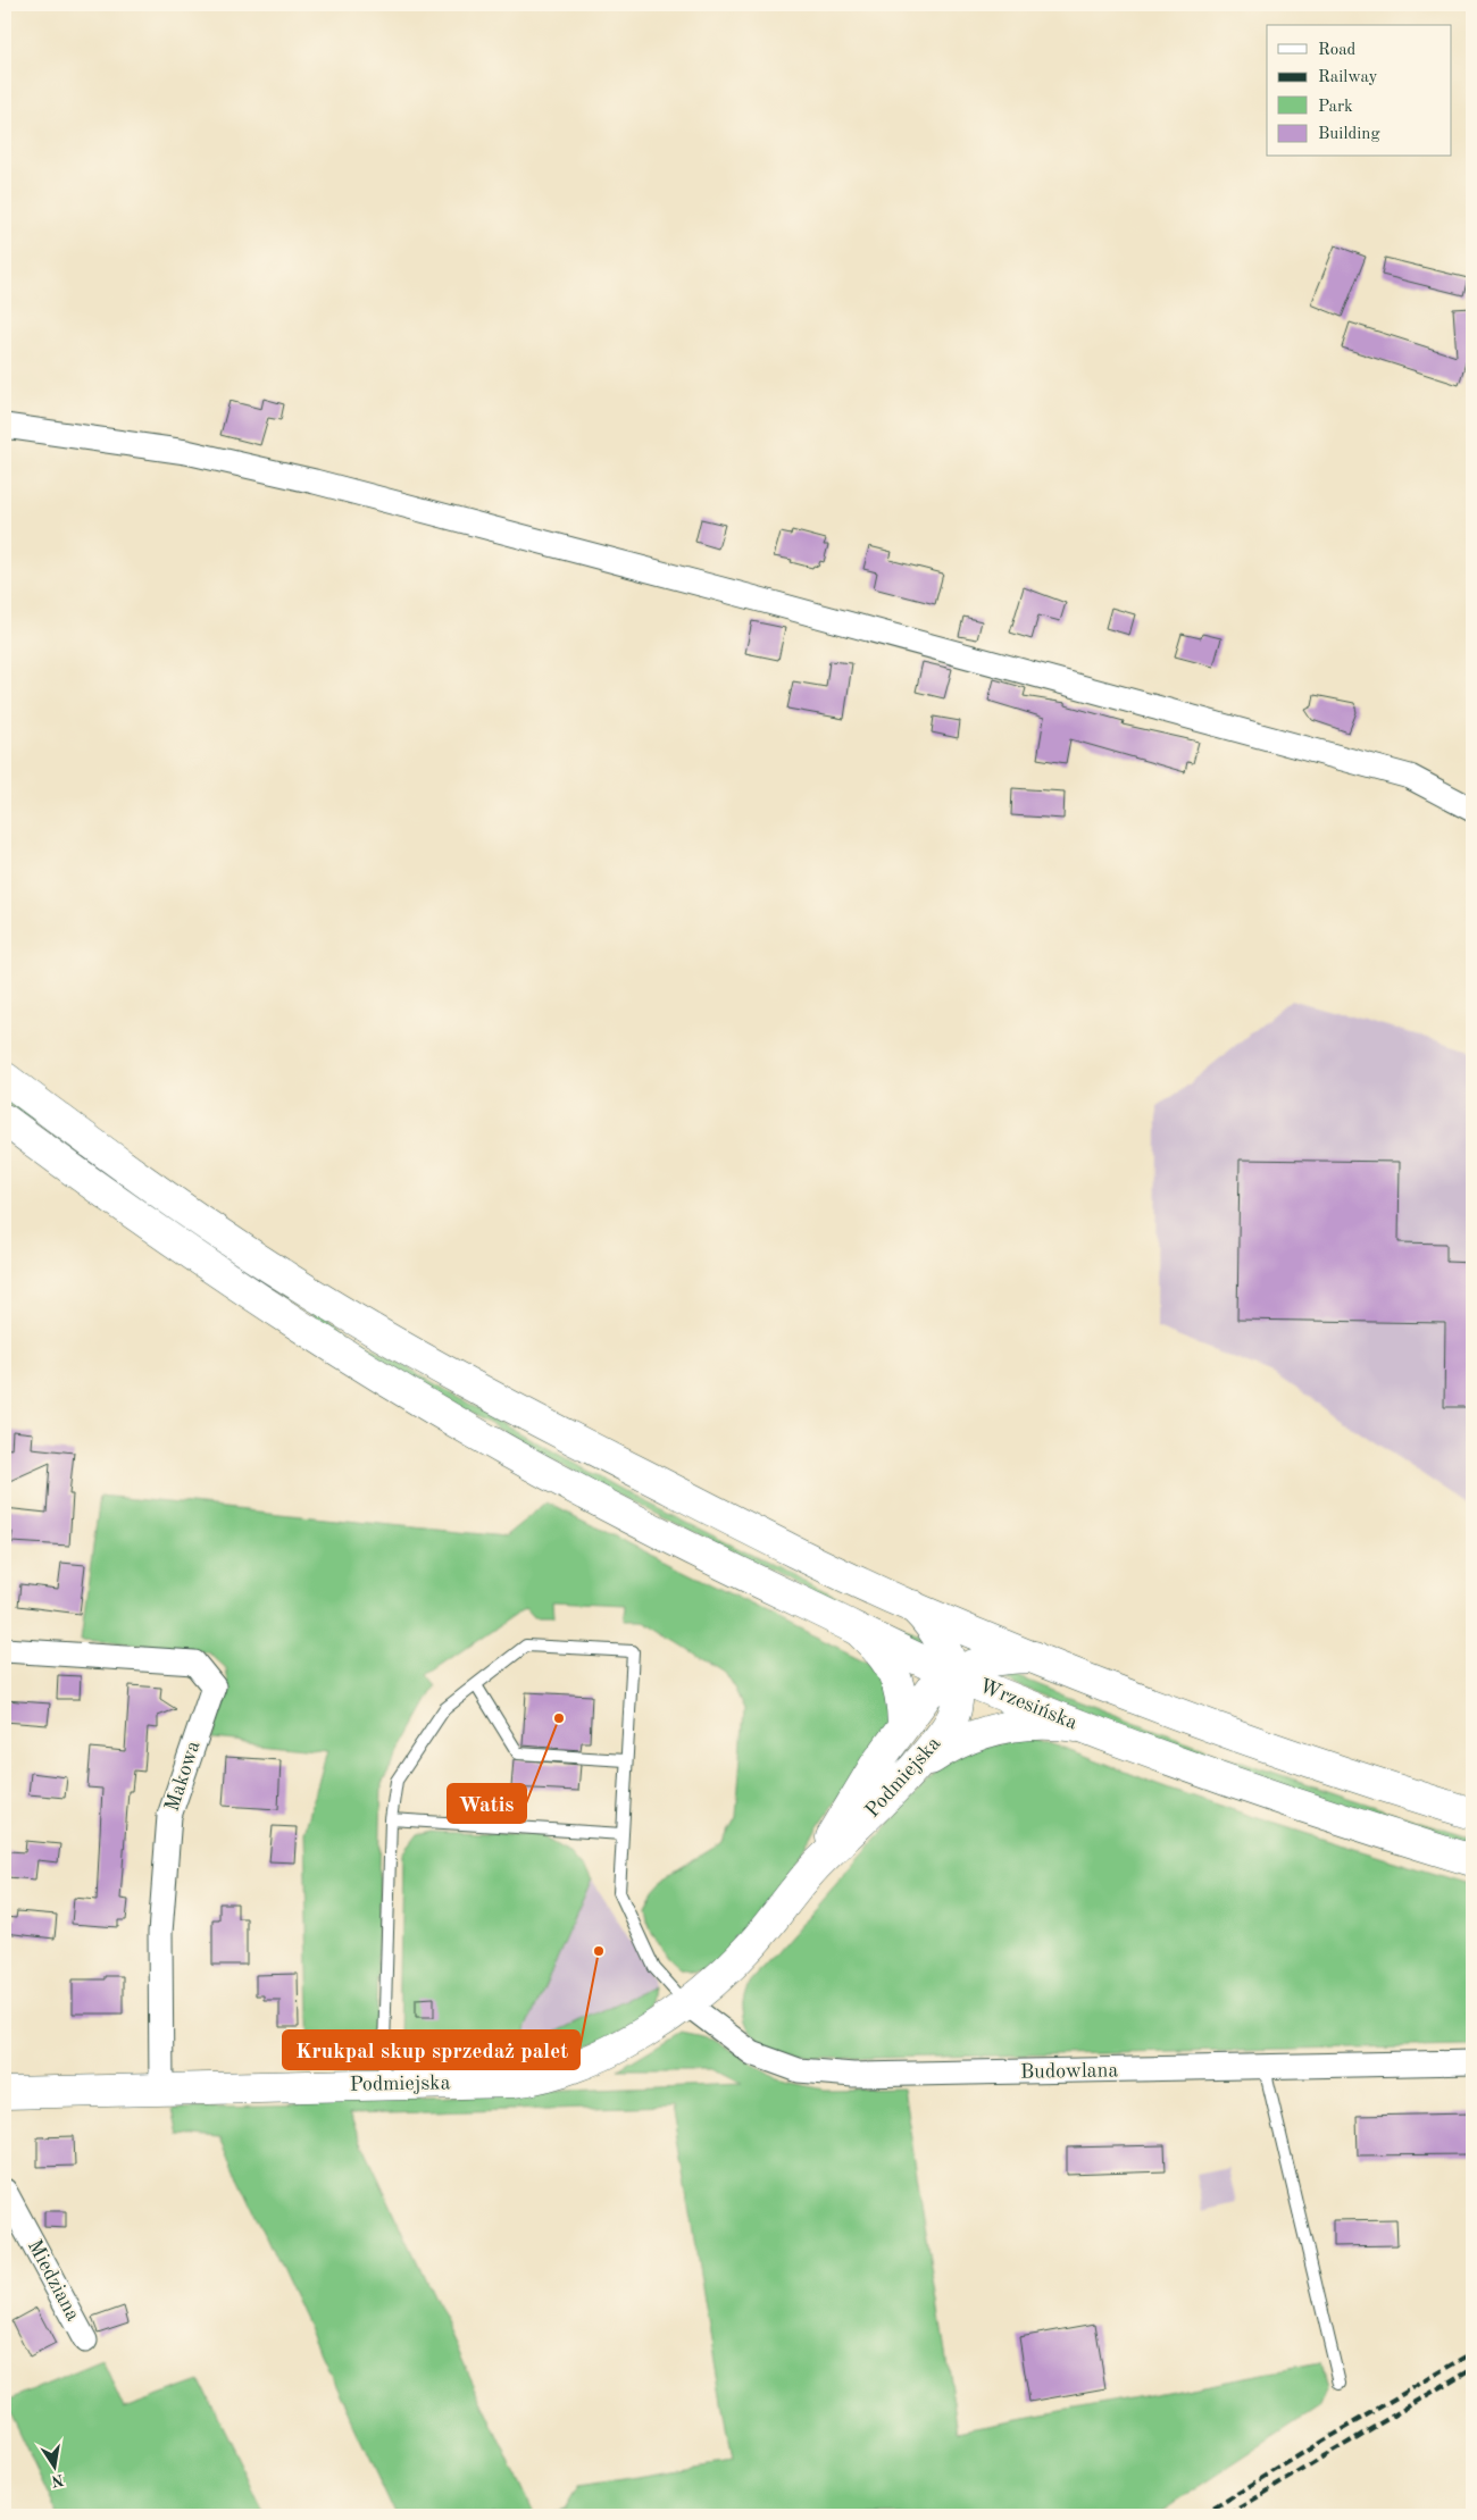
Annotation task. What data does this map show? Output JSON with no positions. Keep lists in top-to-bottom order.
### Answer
{
  "streets": {
    "main road": ["Wrzesińska", "Podmiejska"],
    "street": ["Makowa", "Budowlana", "Miedziana"]
  },
  "crossings": [
    ["Wrzesińska", "Podmiejska"],
    ["Makowa", "Podmiejska"],
    ["Podmiejska", "Budowlana"]
  ],
  "places": ["Watis", "Krukpal skup sprzedaż palet"],
  "legend": [
    "Road",
    "Railway",
    "Park",
    "Building"
  ],
  "north": "bottom"
}
